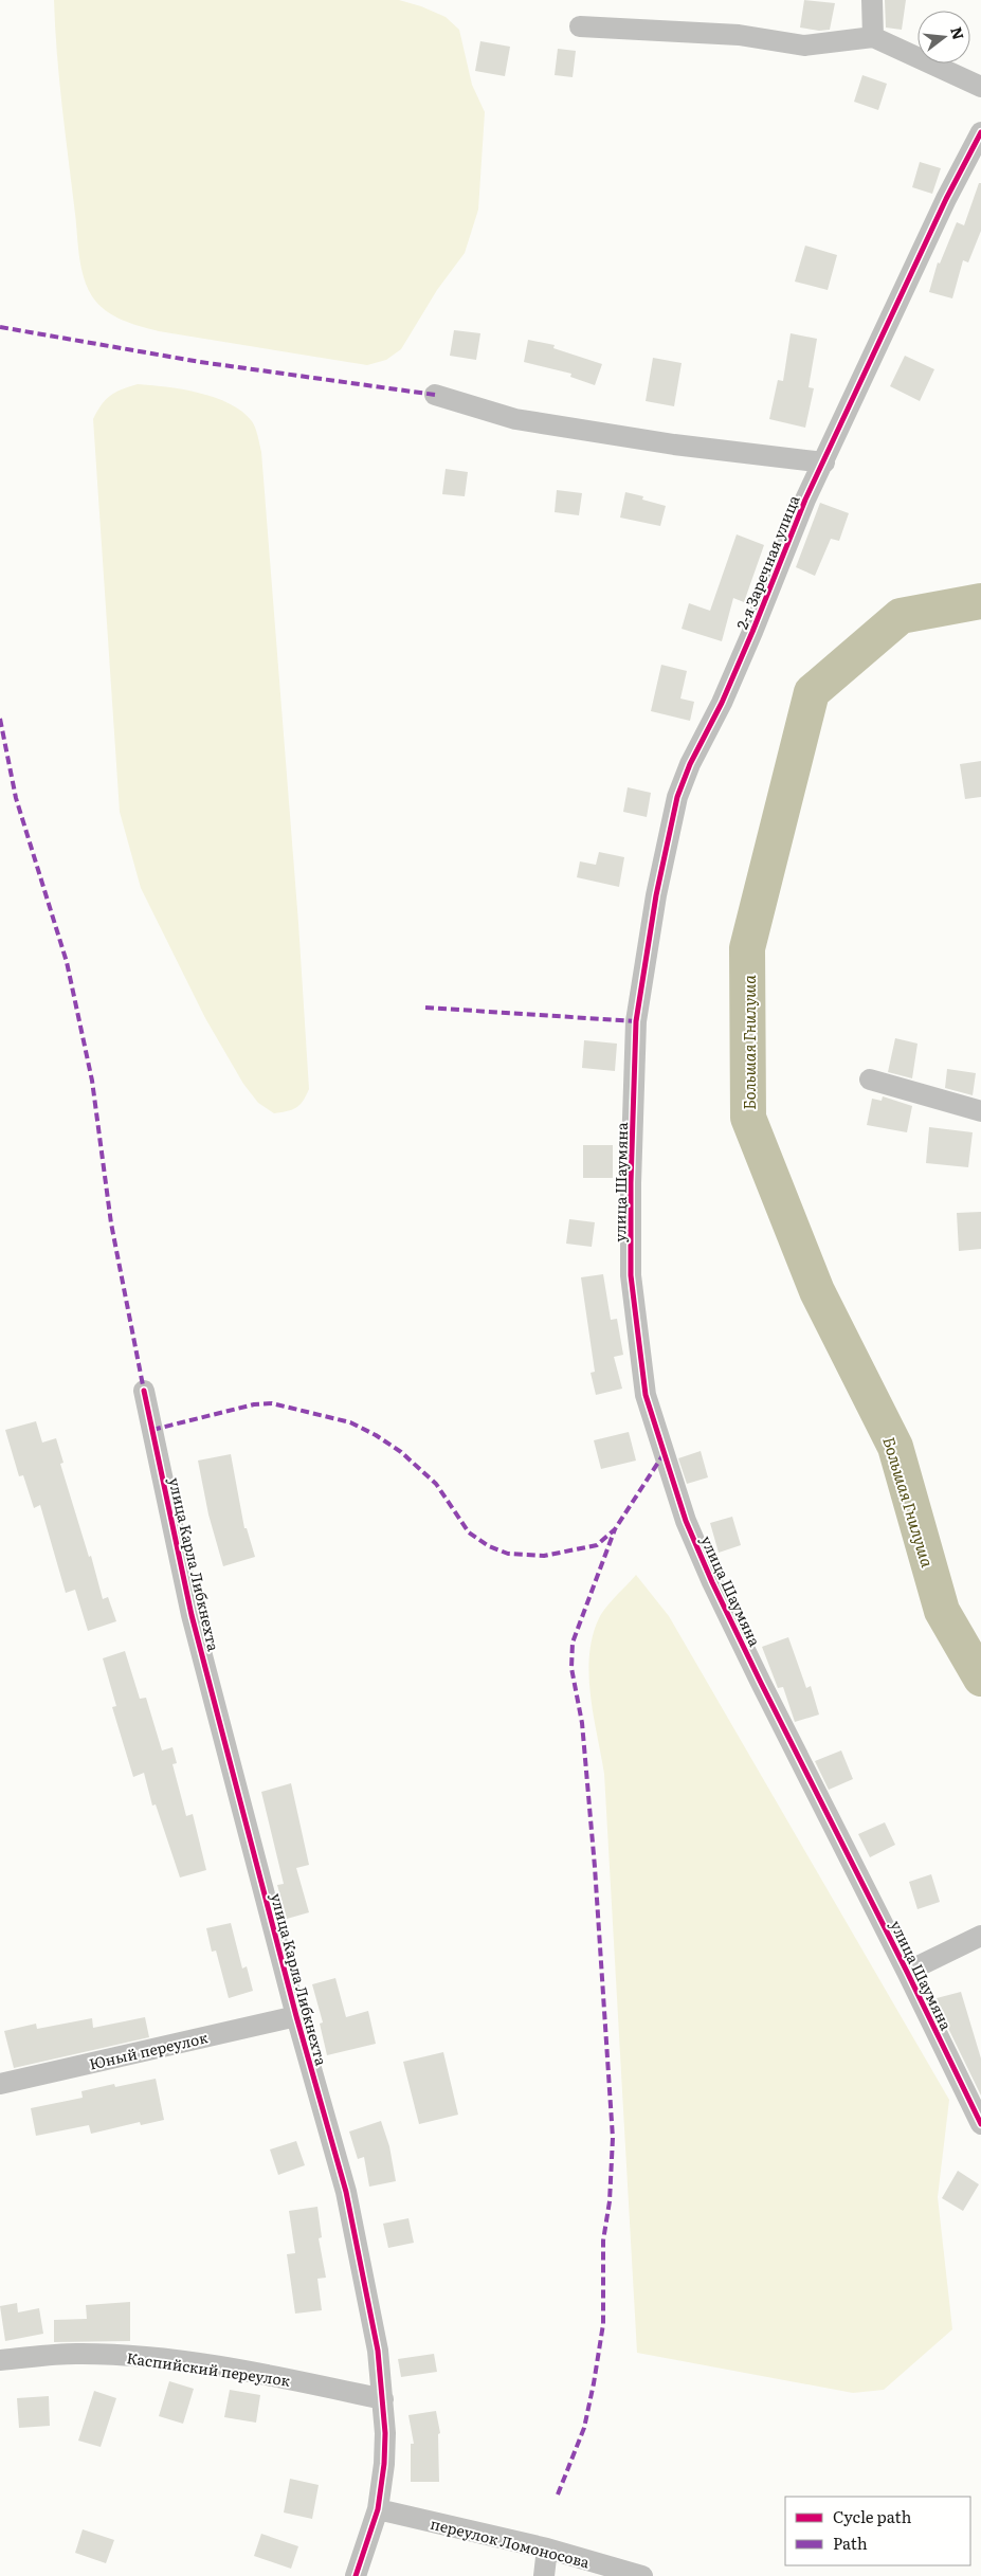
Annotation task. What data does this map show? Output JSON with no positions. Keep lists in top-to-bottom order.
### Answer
{
  "streets": {
    "street": [
      "2-я Заречная улица",
      "улица Шаумяна",
      "улица Карла Либкнехта",
      "Юный переулок",
      "Каспийский переулок",
      "переулок Ломоносова"
    ]
  },
  "crossings": [
    ["2-я Заречная улица", "улица Шаумяна"],
    ["улица Карла Либкнехта", "Юный переулок"],
    ["улица Карла Либкнехта", "Каспийский переулок"],
    ["улица Карла Либкнехта", "переулок Ломоносова"]
  ],
  "water": ["Большая Гнилуша"],
  "legend": ["Cycle path", "Path"],
  "north": "right"
}
